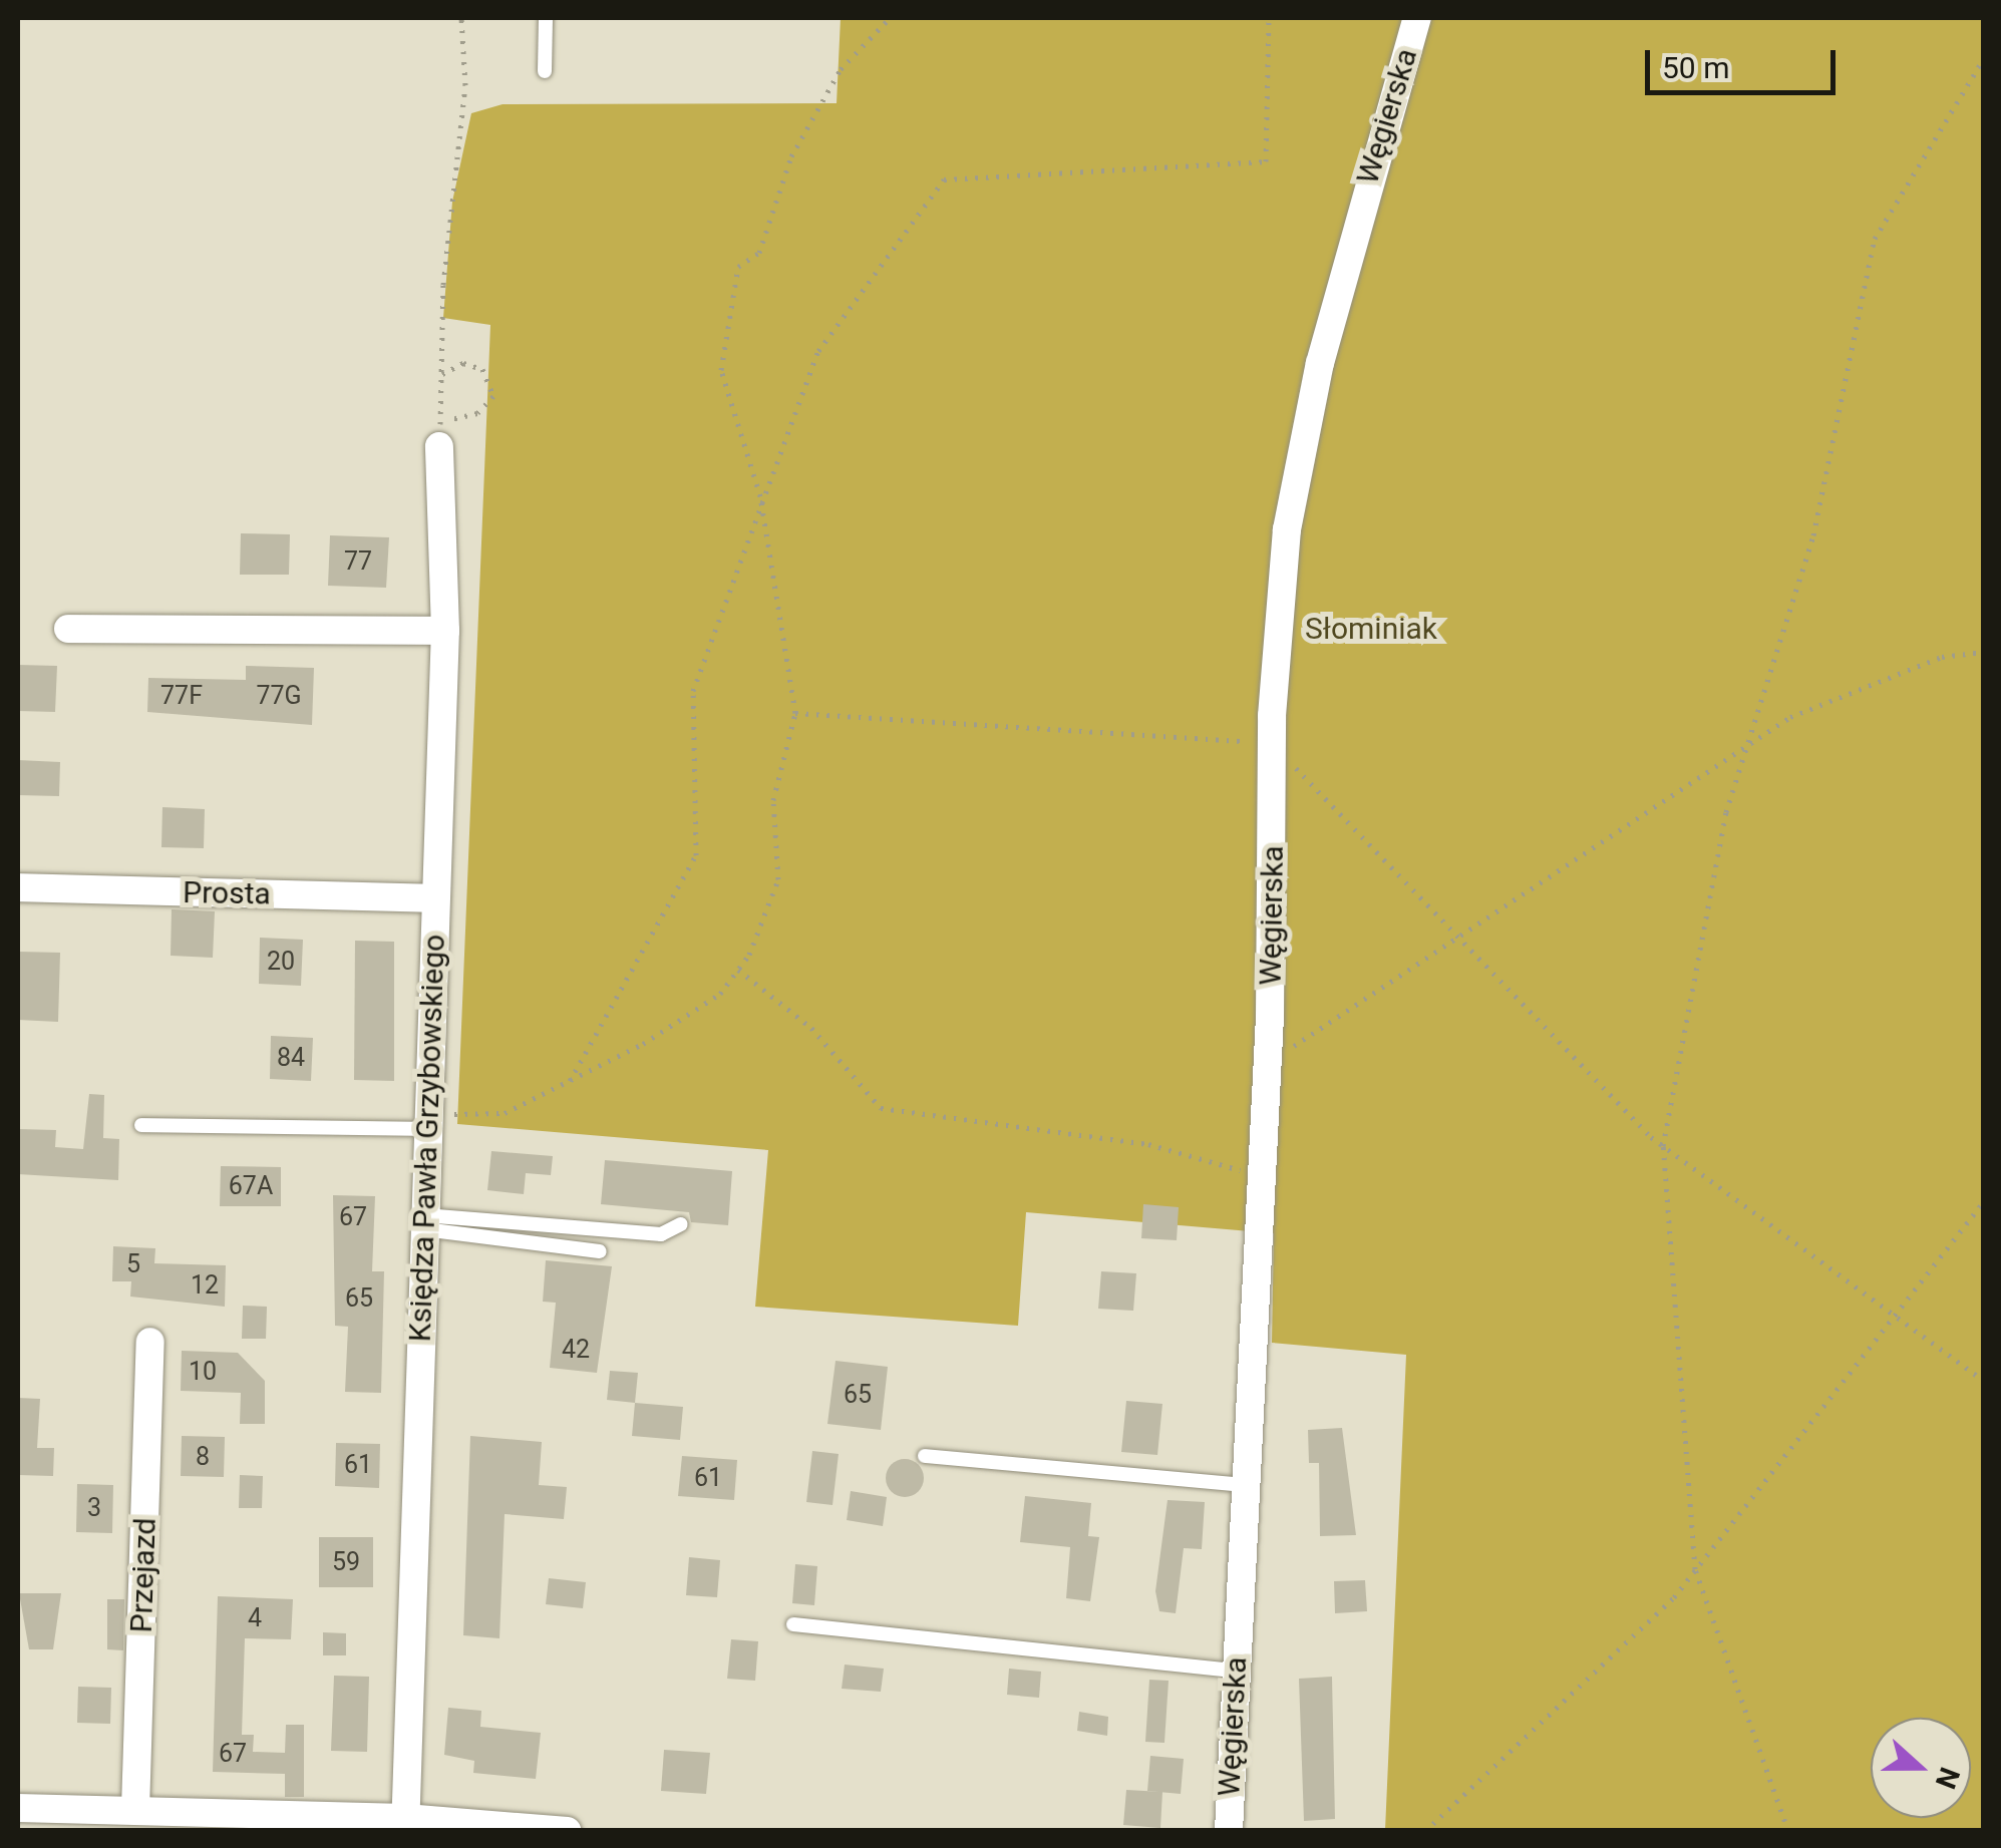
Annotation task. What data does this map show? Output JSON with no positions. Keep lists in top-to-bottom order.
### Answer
{
  "streets": {
    "street": [
      "Węgierska",
      "Prosta",
      "Księdza Pawła Grzybowskiego",
      "Przejazd"
    ]
  },
  "crossings": [
    ["Prosta", "Księdza Pawła Grzybowskiego"]
  ],
  "parks": ["Słominiak"],
  "house_numbers": [
    "77",
    "77F",
    "77G",
    "20",
    "84",
    "67A",
    "67",
    "5",
    "12",
    "65",
    "42",
    "10",
    "65",
    "8",
    "61",
    "61",
    "3",
    "59",
    "4",
    "67"
  ],
  "scale_bar": "50 m",
  "north": "right"
}
